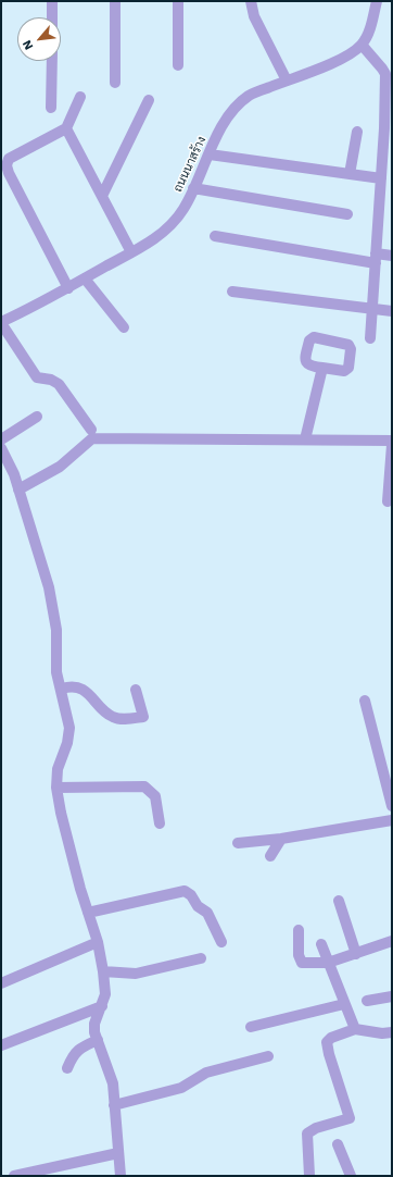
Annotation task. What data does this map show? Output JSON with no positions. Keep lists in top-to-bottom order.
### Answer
{
  "streets": {
    "street": ["ถนนนาสร้าง"]
  },
  "north": "bottom left"
}
